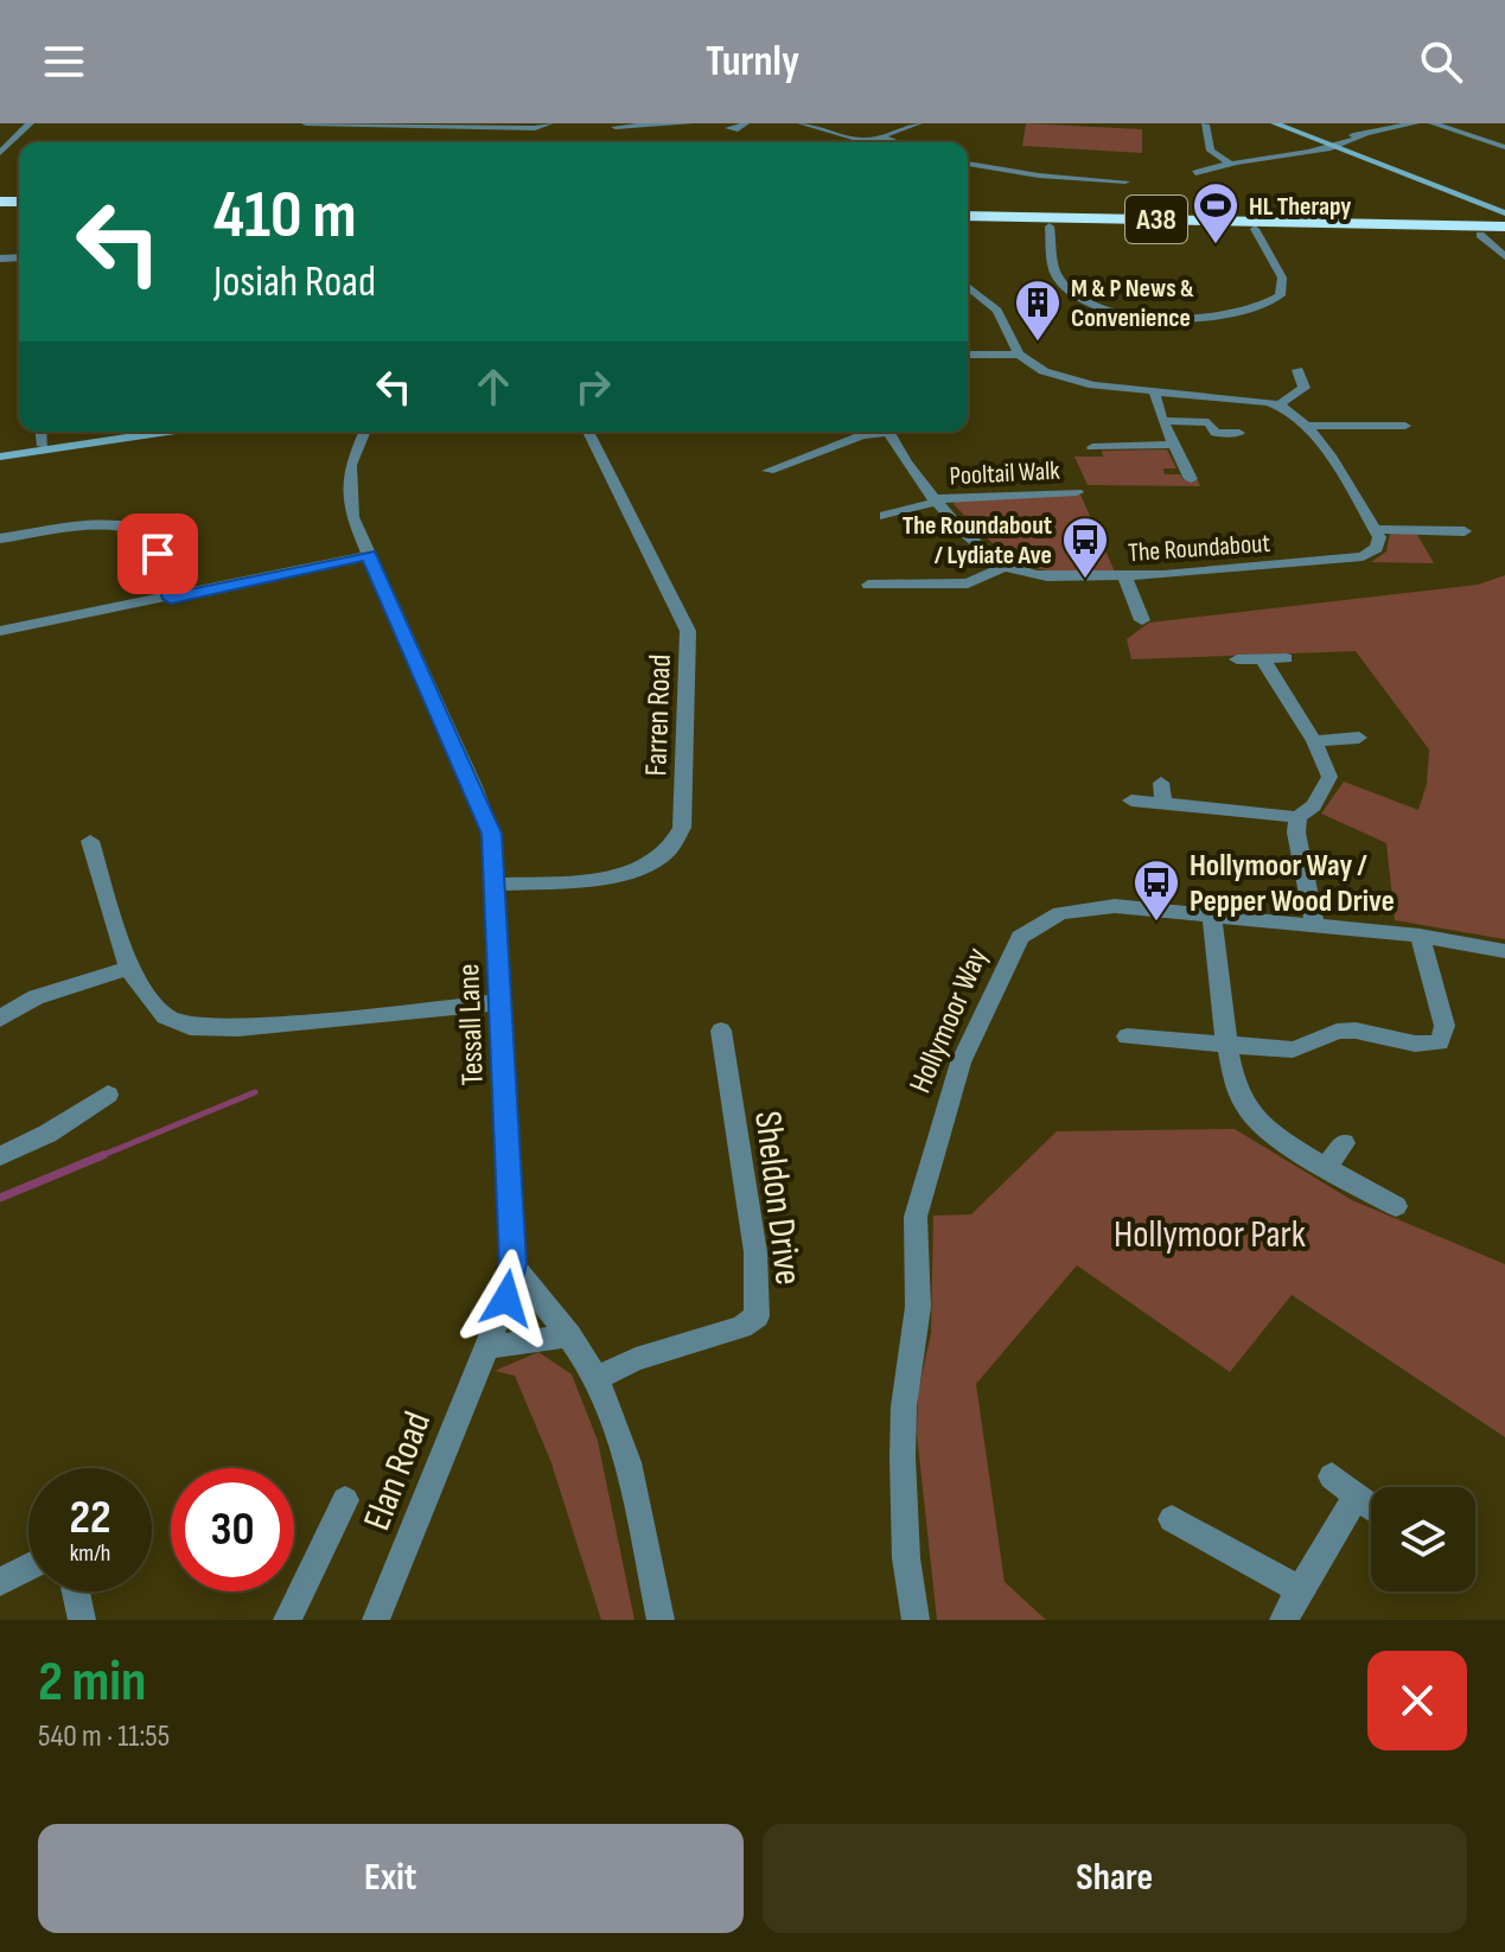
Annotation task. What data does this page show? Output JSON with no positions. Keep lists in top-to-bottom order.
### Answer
{
  "streets": {
    "highway": ["A38"],
    "street": [
      "Pooltail Walk",
      "The Roundabout",
      "Farren Road",
      "Hollymoor Way",
      "Tessall Lane",
      "Sheldon Drive",
      "Elan Road"
    ]
  },
  "crossings": [
    ["Farren Road", "Tessall Lane"],
    ["Tessall Lane", "Elan Road"]
  ],
  "parks": ["Hollymoor Park"],
  "places": {
    "sports": ["HL Therapy"],
    "building": ["M & P News & Convenience"],
    "bus stop": ["The Roundabout / Lydiate Ave", "Hollymoor Way / Pepper Wood Drive"]
  },
  "page": {
    "header": "Turnly",
    "turn": ["410 m", "Josiah Road"],
    "speed": "22 km/h",
    "limit": "30",
    "heading": ["2 min", "540 m · 11:55"],
    "buttons": ["Exit", "Share"]
  }
}
